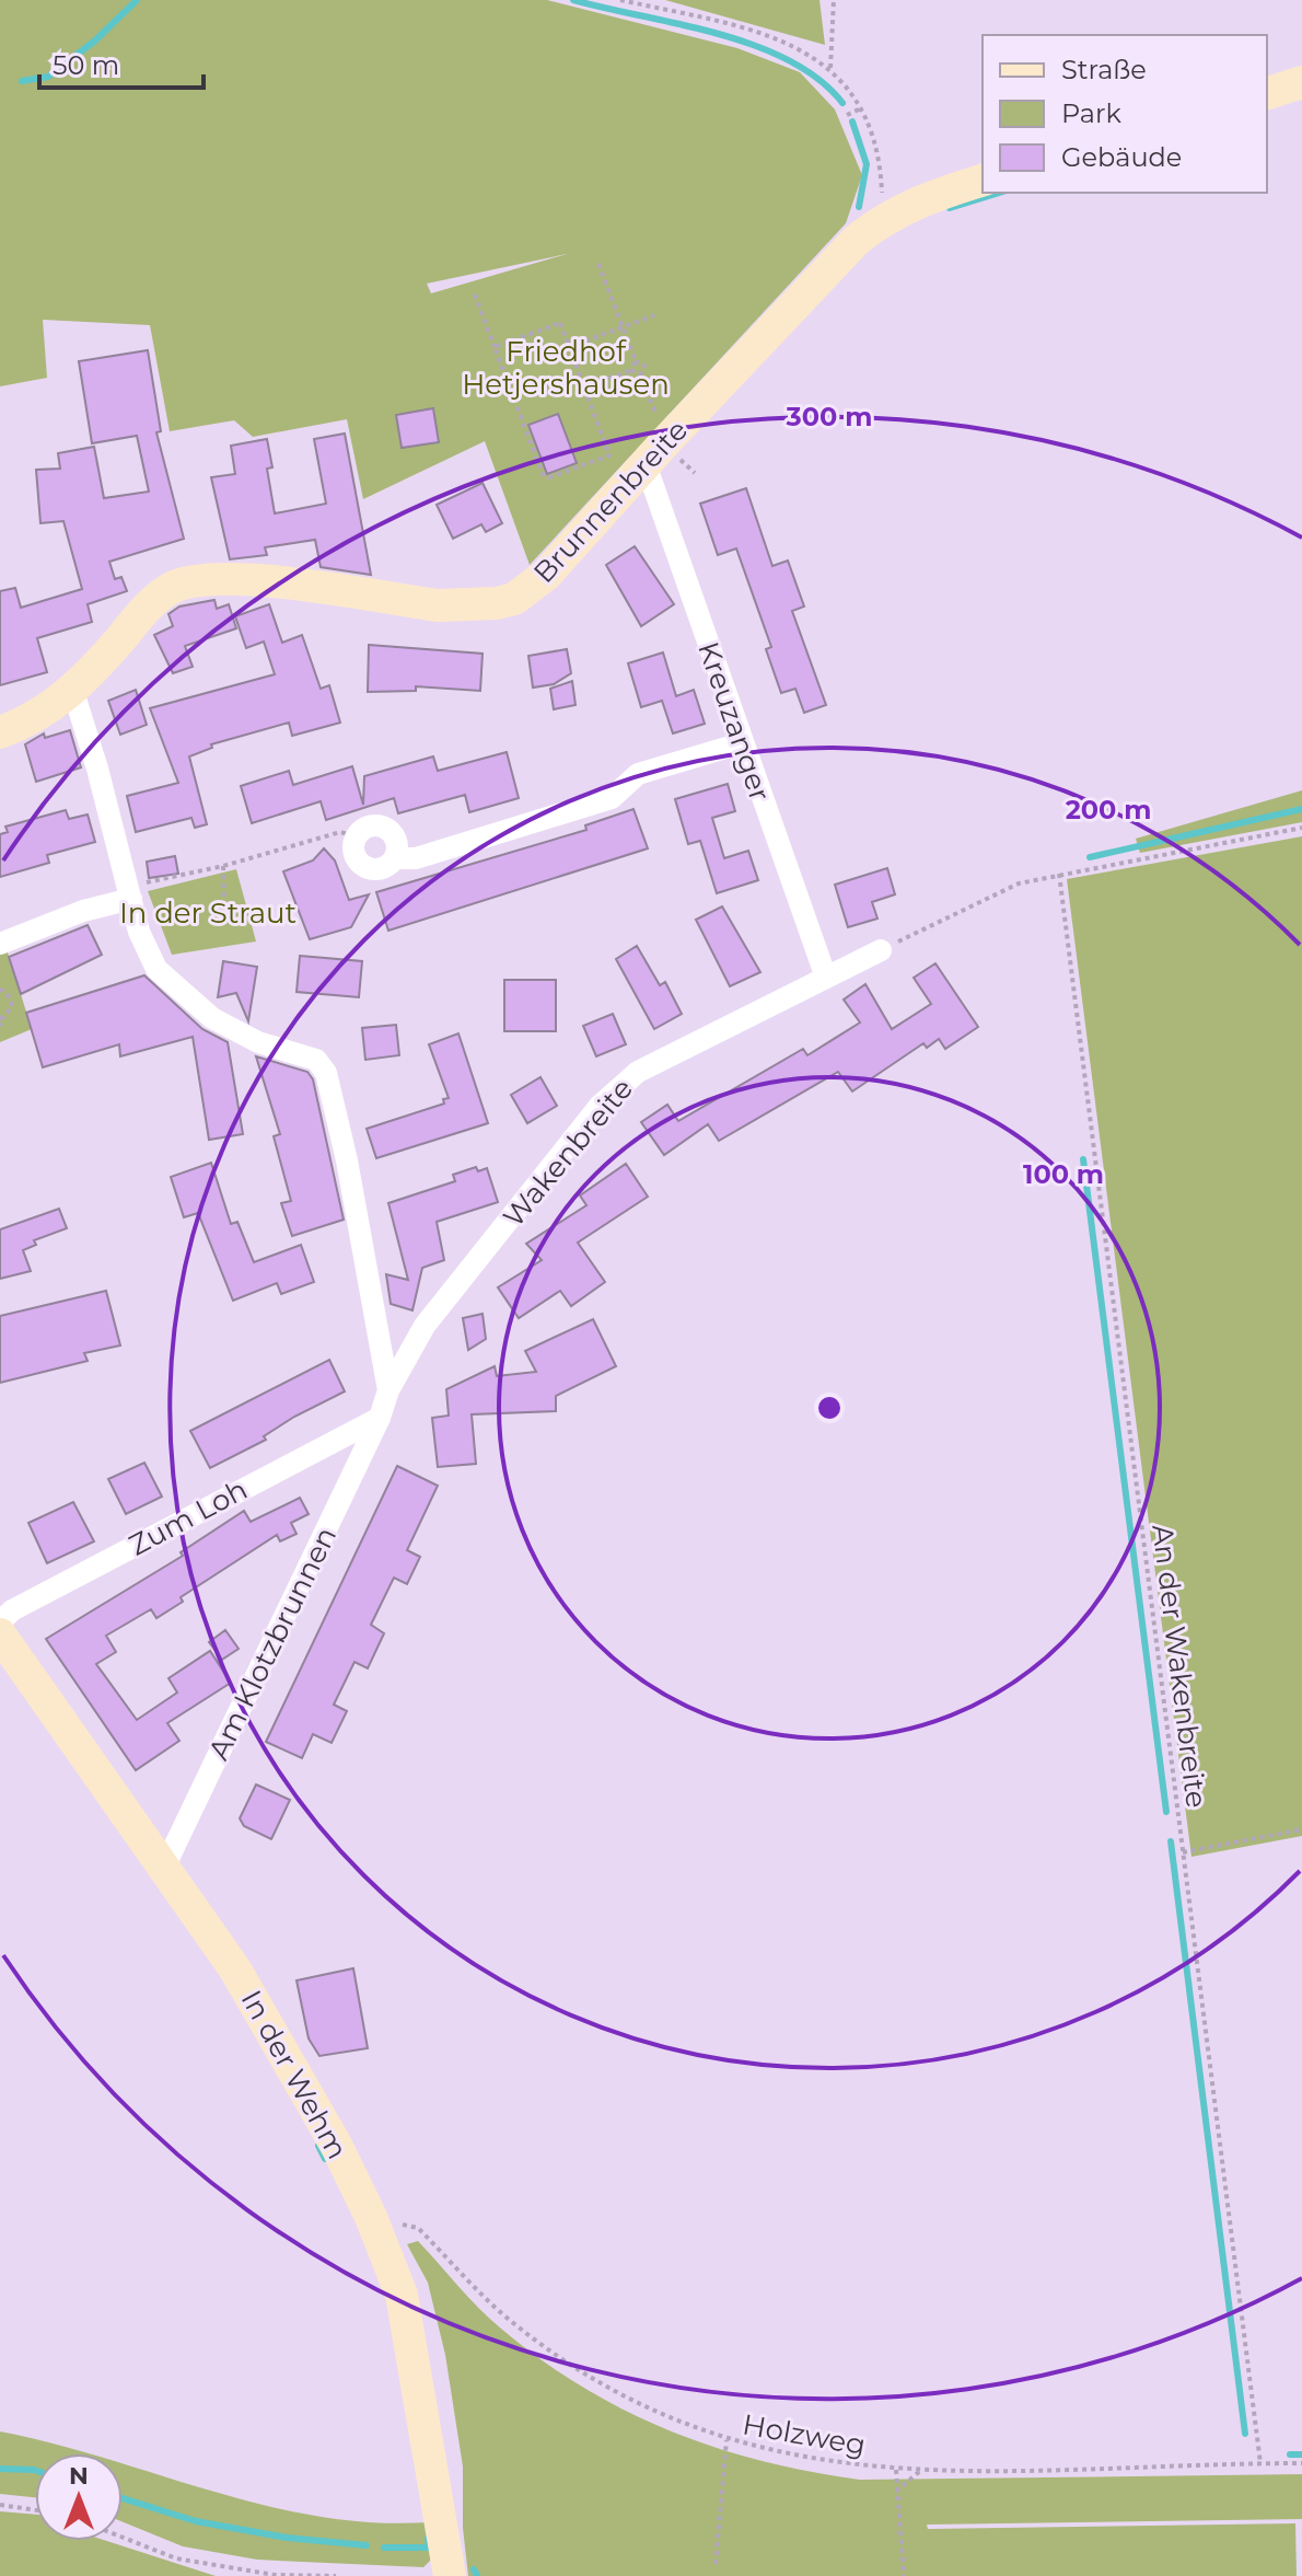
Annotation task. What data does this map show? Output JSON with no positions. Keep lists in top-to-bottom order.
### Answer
{
  "streets": {
    "street": [
      "Brunnenbreite",
      "Kreuzanger",
      "Wakenbreite",
      "Zum Loh",
      "Am Klotzbrunnen",
      "In der Wehm"
    ],
    "path": ["An der Wakenbreite", "Holzweg"]
  },
  "crossings": [
    ["Brunnenbreite", "Kreuzanger"],
    ["Kreuzanger", "Wakenbreite"],
    ["Wakenbreite", "Zum Loh"],
    ["Wakenbreite", "Am Klotzbrunnen"],
    ["Zum Loh", "Am Klotzbrunnen"],
    ["Am Klotzbrunnen", "In der Wehm"],
    ["An der Wakenbreite", "Holzweg"],
    ["In der Wehm", "Holzweg"]
  ],
  "parks": ["Friedhof Hetjershausen", "In der Straut"],
  "legend": ["Straße", "Park", "Gebäude"],
  "scale_bar": "50 m",
  "north": "top",
  "rings": ["300 m", "200 m", "100 m"]
}
